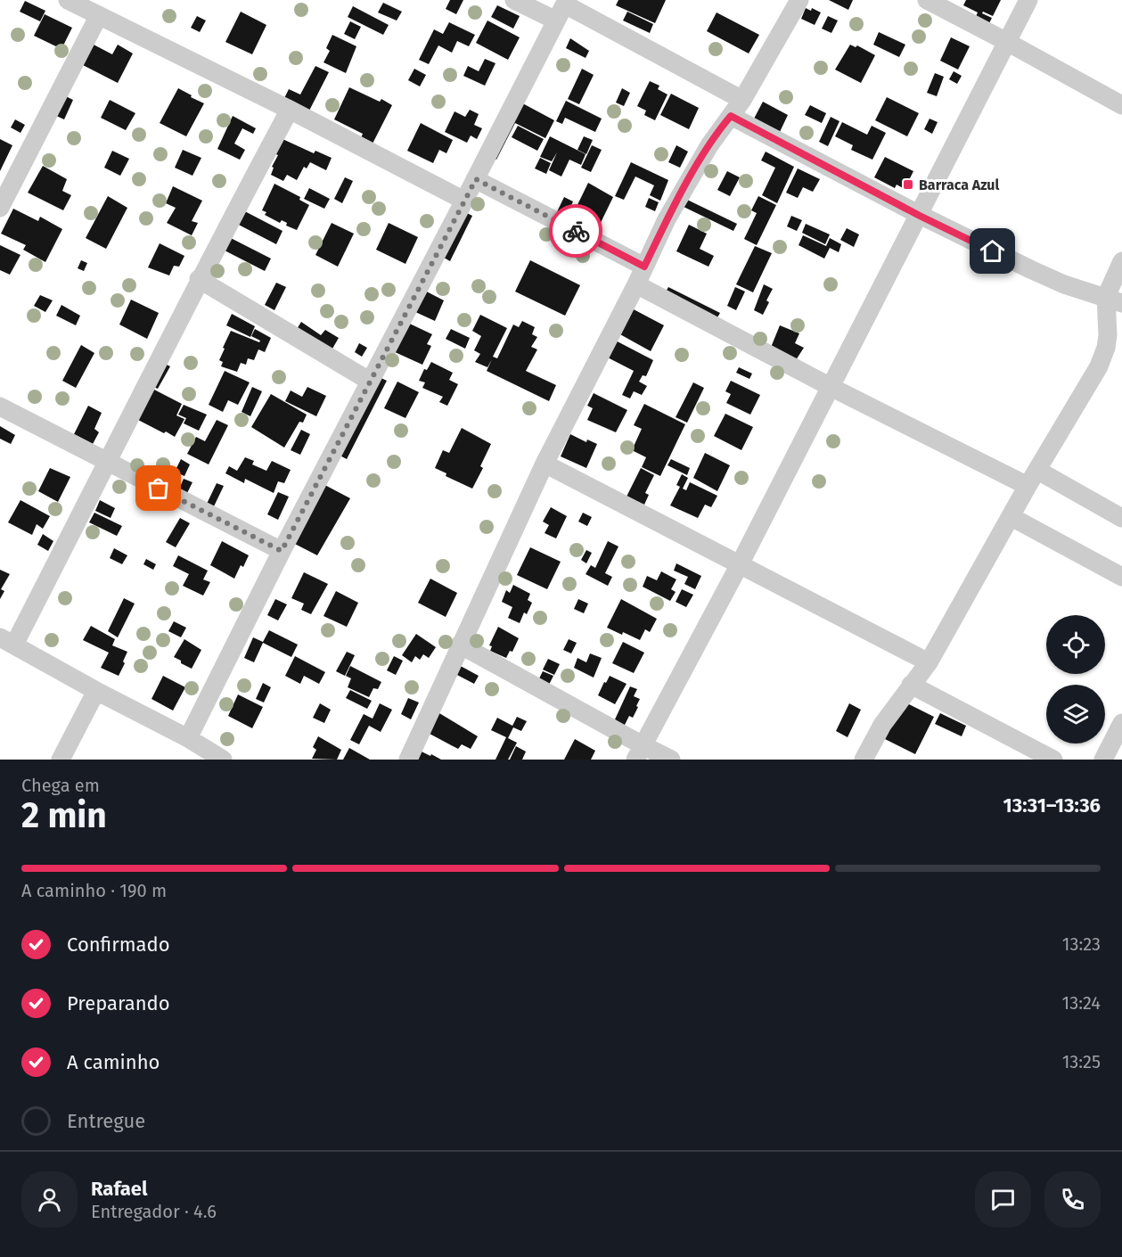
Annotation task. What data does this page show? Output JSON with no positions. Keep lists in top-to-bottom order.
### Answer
{
  "places": {
    "transit": ["Barraca Azul"]
  },
  "page": {
    "heading": ["2 min", "Chega em", "13:31–13:36"],
    "panel": ["Rafael", "Entregador · 4.6"],
    "bar": "A caminho · 190 m",
    "list": [
      ["Confirmado", "13:23"],
      ["Preparando", "13:24"],
      ["A caminho", "13:25"],
      "Entregue"
    ]
  }
}
